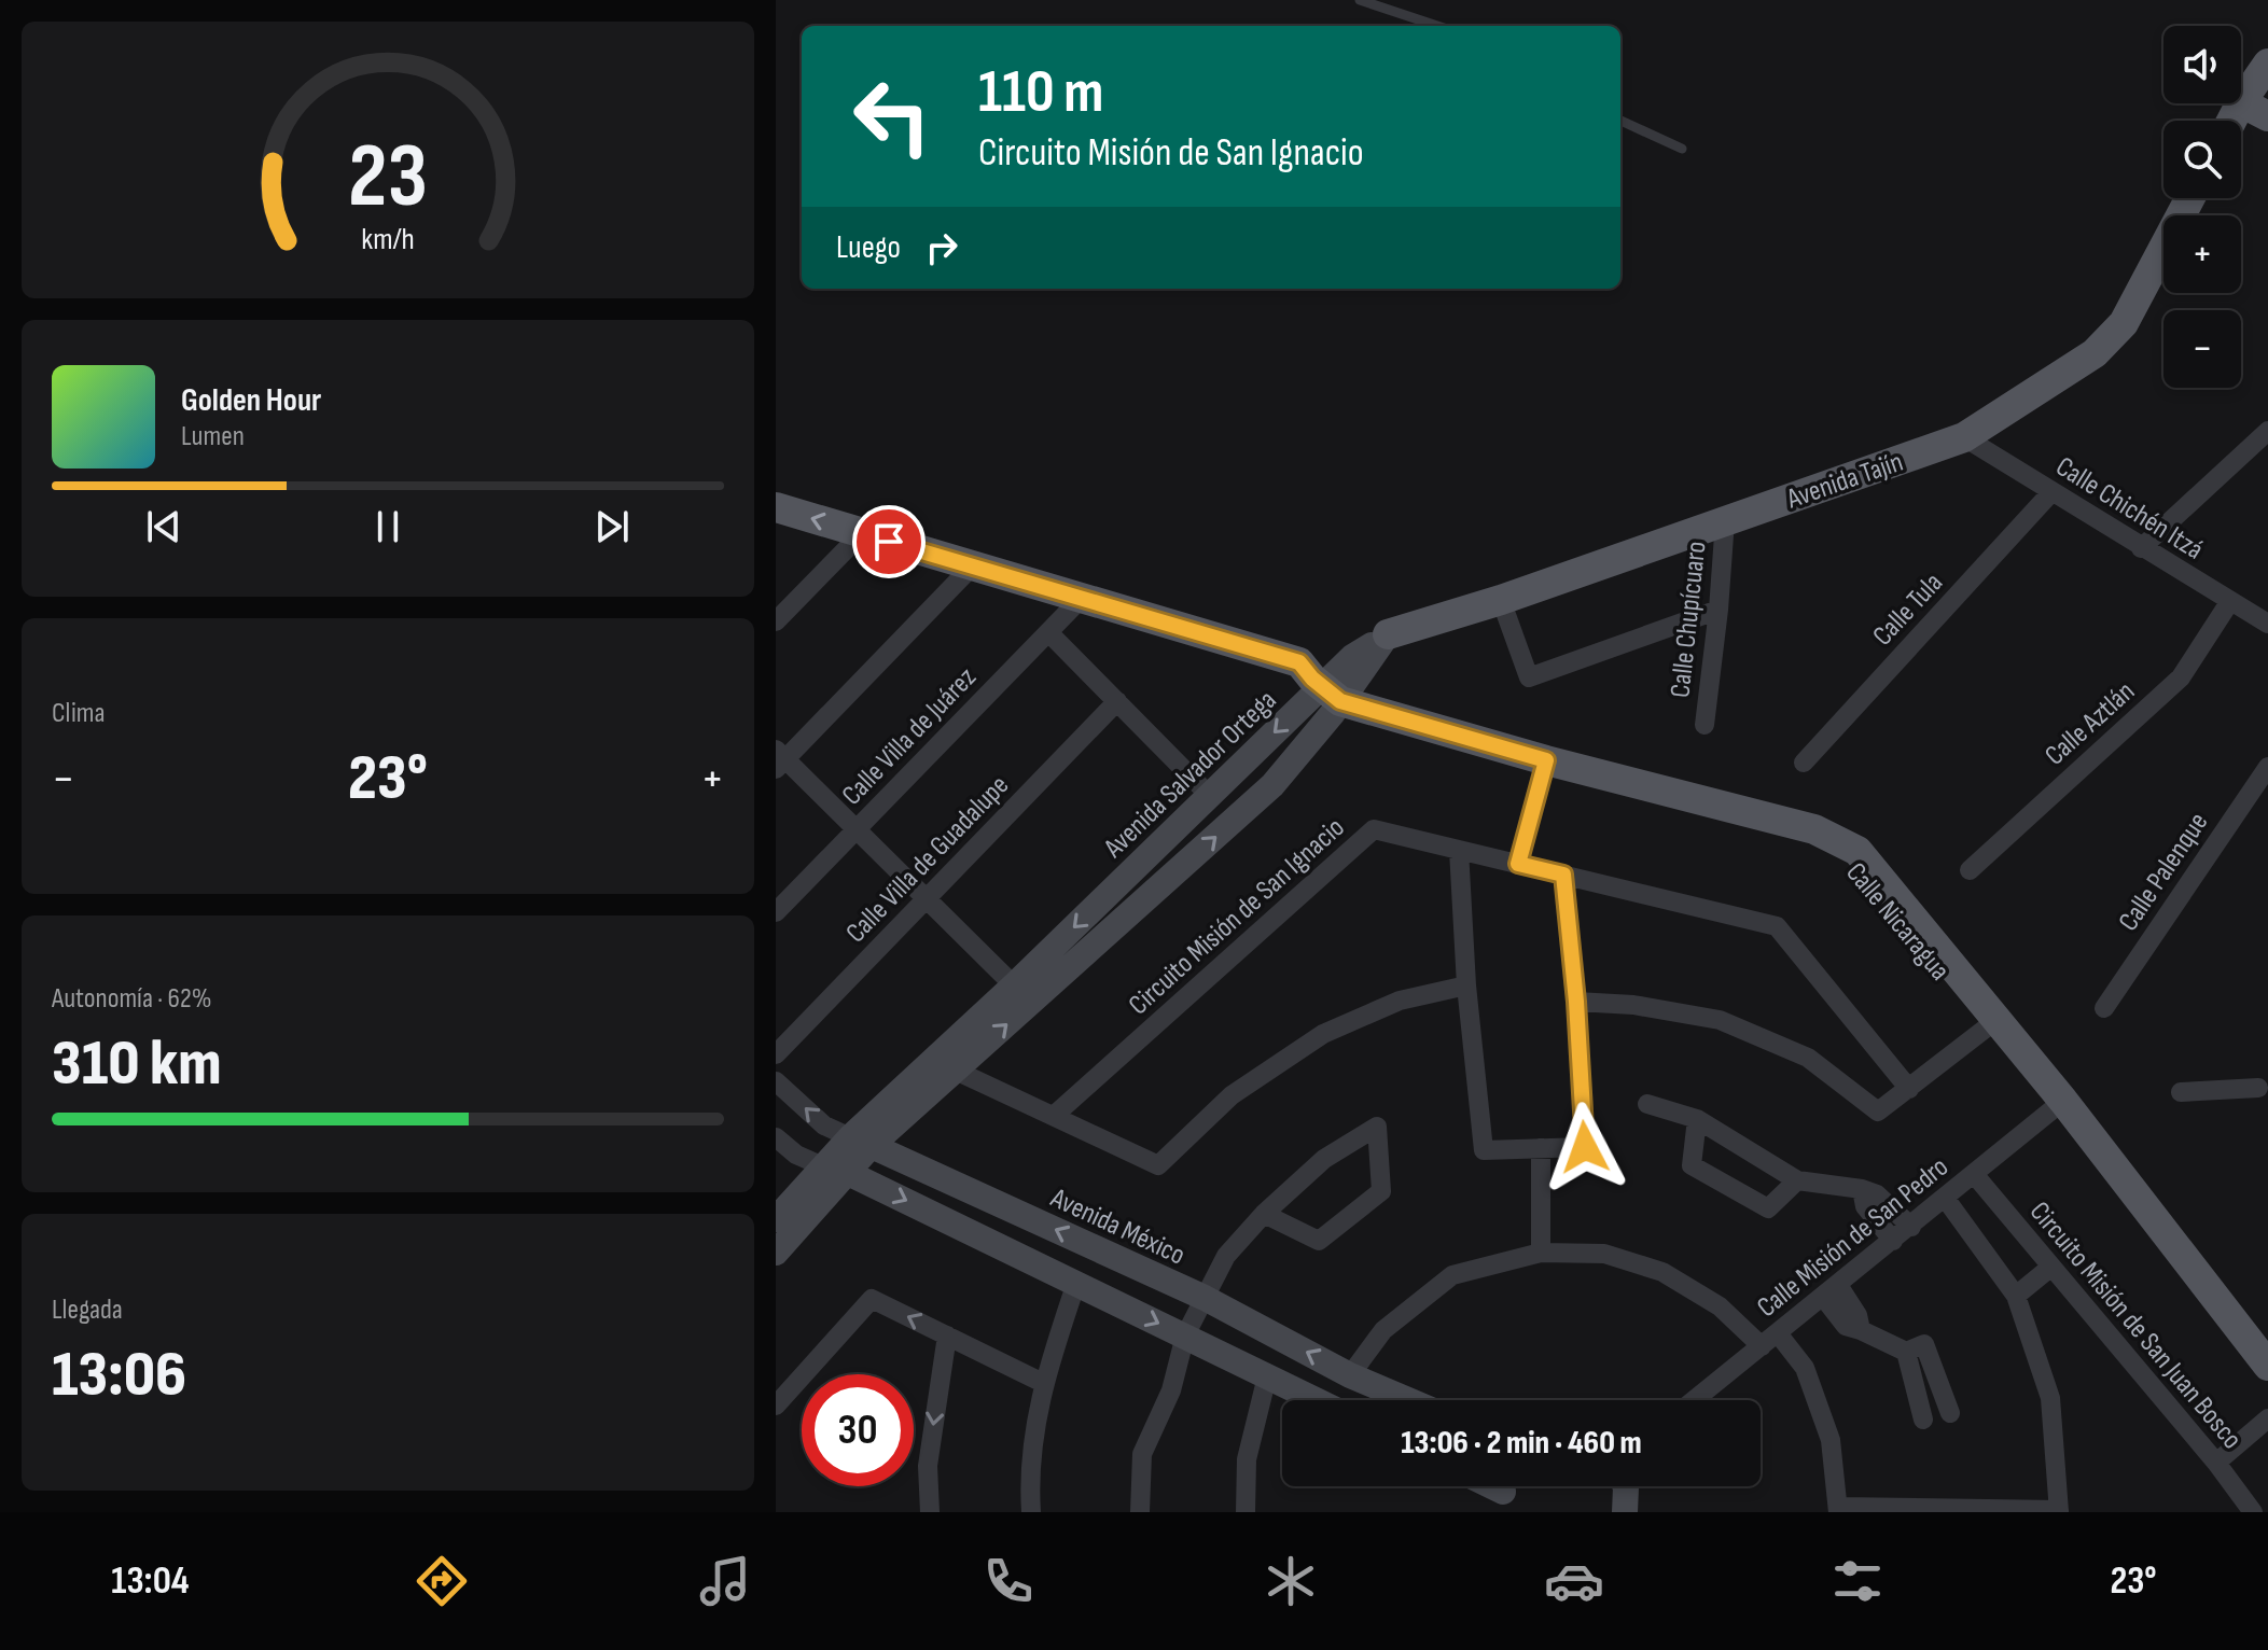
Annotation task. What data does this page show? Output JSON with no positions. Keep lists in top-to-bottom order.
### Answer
{
  "streets": {
    "main road": [
      "Avenida Tajín",
      "Avenida Salvador Ortega",
      "Calle Nicaragua",
      "Avenida México"
    ],
    "street": [
      "Calle Chichén Itzá",
      "Calle Tula",
      "Calle Chupícuaro",
      "Calle Aztlán",
      "Calle Villa de Juárez",
      "Calle Villa de Guadalupe",
      "Calle Palenque",
      "Circuito Misión de San Ignacio",
      "Calle Misión de San Pedro",
      "Circuito Misión de San Juan Bosco"
    ]
  },
  "crossings": [
    ["Avenida Tajín", "Calle Chichén Itzá"],
    ["Avenida Tajín", "Calle Chupícuaro"],
    ["Avenida Tajín", "Avenida Salvador Ortega"],
    ["Calle Chichén Itzá", "Calle Tula"],
    ["Calle Chichén Itzá", "Calle Aztlán"],
    ["Calle Villa de Juárez", "Calle Nicaragua"],
    ["Avenida Salvador Ortega", "Calle Nicaragua"],
    ["Avenida Salvador Ortega", "Avenida México"],
    ["Calle Nicaragua", "Calle Misión de San Pedro"],
    ["Calle Misión de San Pedro", "Circuito Misión de San Juan Bosco"]
  ],
  "page": {
    "map_buttons": ["+", "−"],
    "turn": ["110 m", "Circuito Misión de San Ignacio"],
    "then": "Luego",
    "song": ["Golden Hour", "Lumen"],
    "tile": [
      "Clima",
      ["Autonomía · 62%", "310 km"],
      ["Llegada", "13:06"]
    ],
    "heat": ["−", "23°", "+"],
    "limit": "30",
    "trip": "13:06 · 2 min · 460 m",
    "tabs": ["13:04", "23°"],
    "gauge": ["23", "km/h"]
  }
}
